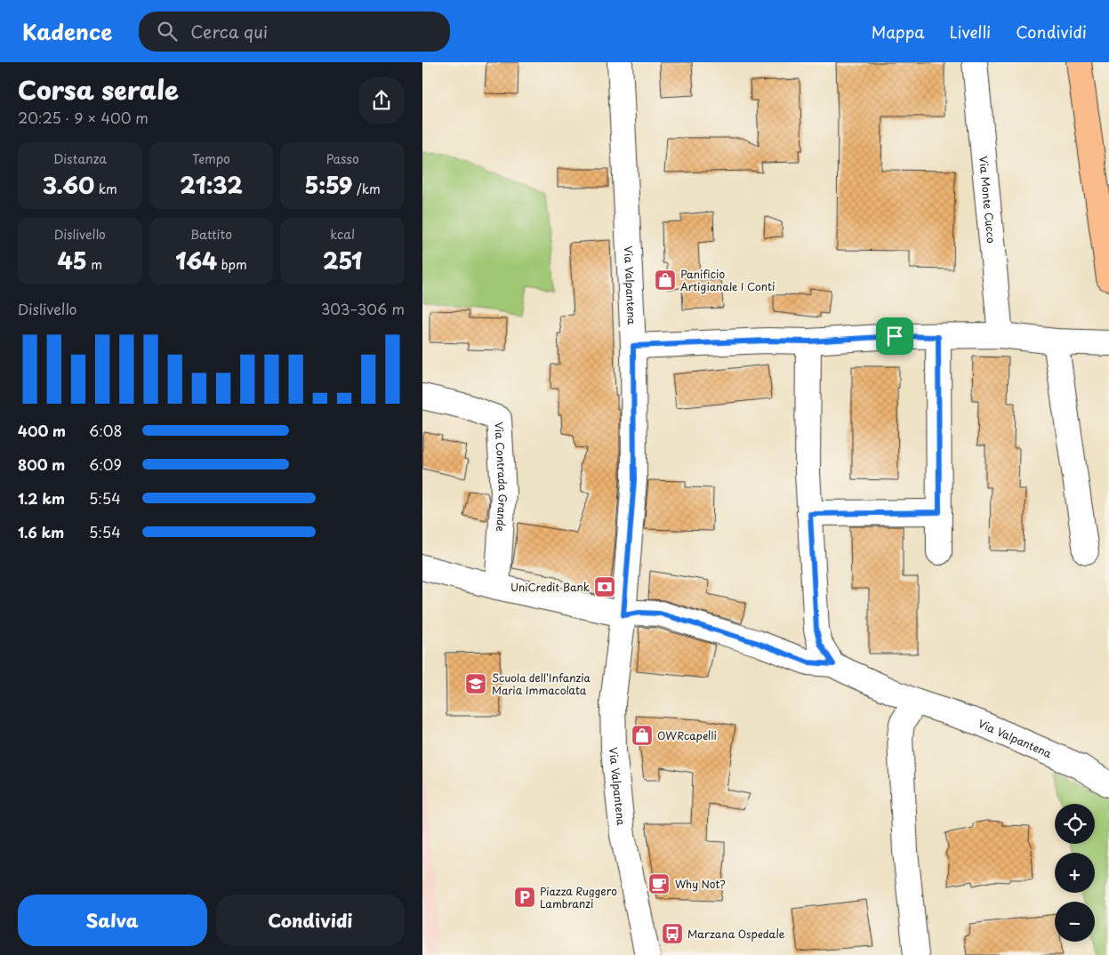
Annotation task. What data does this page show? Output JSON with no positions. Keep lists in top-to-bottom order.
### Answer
{
  "streets": {
    "street": ["Via Monte Cucco", "Via Valpantena", "Via Contrada Grande"]
  },
  "places": {
    "shop": ["Panificio Artigianale I Conti", "OWRcapelli"],
    "bank": ["UniCredit Bank"],
    "school or university": ["Scuola dell'Infanzia Maria Immacolata"],
    "cafe": ["Why Not?"],
    "parking": ["Piazza Ruggero Lambranzi"],
    "bus stop": ["Marzana Ospedale"]
  },
  "page": {
    "header": "Kadence",
    "search": "Cerca qui",
    "nav": ["Mappa", "Livelli", "Condividi"],
    "heading": ["Corsa serale", "20:25 · 9 × 400 m"],
    "stats": [
      ["Distanza", "3.60 km"],
      ["Tempo", "21:32"],
      ["Passo", "5:59 /km"],
      ["Dislivello", "45 m"],
      ["Battito", "164 bpm"],
      ["kcal", "251"]
    ],
    "chart": ["Dislivello", "303–306 m"],
    "list": [
      {
        "name": "400 m",
        "note": "6:08"
      },
      {
        "name": "800 m",
        "note": "6:09"
      },
      {
        "name": "1.2 km",
        "note": "5:54"
      },
      {
        "name": "1.6 km",
        "note": "5:54"
      }
    ],
    "map_buttons": ["+", "−"],
    "buttons": ["Salva", "Condividi"]
  }
}
